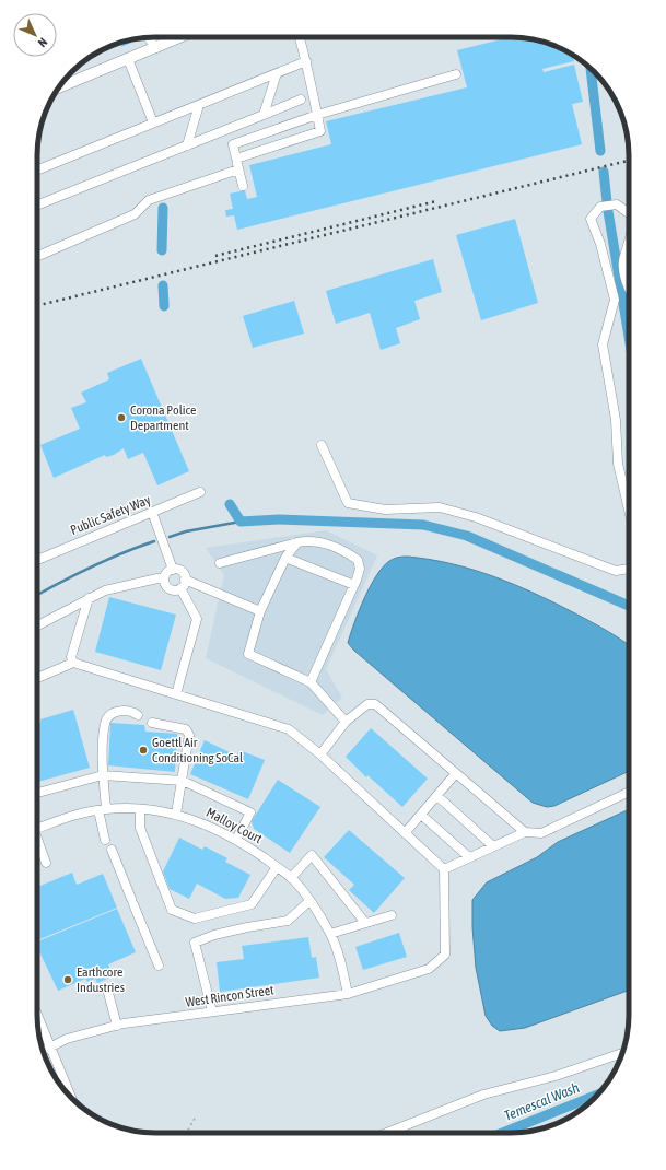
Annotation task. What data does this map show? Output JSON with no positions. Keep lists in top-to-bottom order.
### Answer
{
  "streets": {
    "street": ["Public Safety Way", "Malloy Court", "West Rincon Street"]
  },
  "crossings": [
    ["Malloy Court", "West Rincon Street"]
  ],
  "water": ["Temescal Wash"],
  "places": ["Corona Police Department", "Goettl Air Conditioning SoCal", "Earthcore Industries"],
  "north": "bottom right"
}
